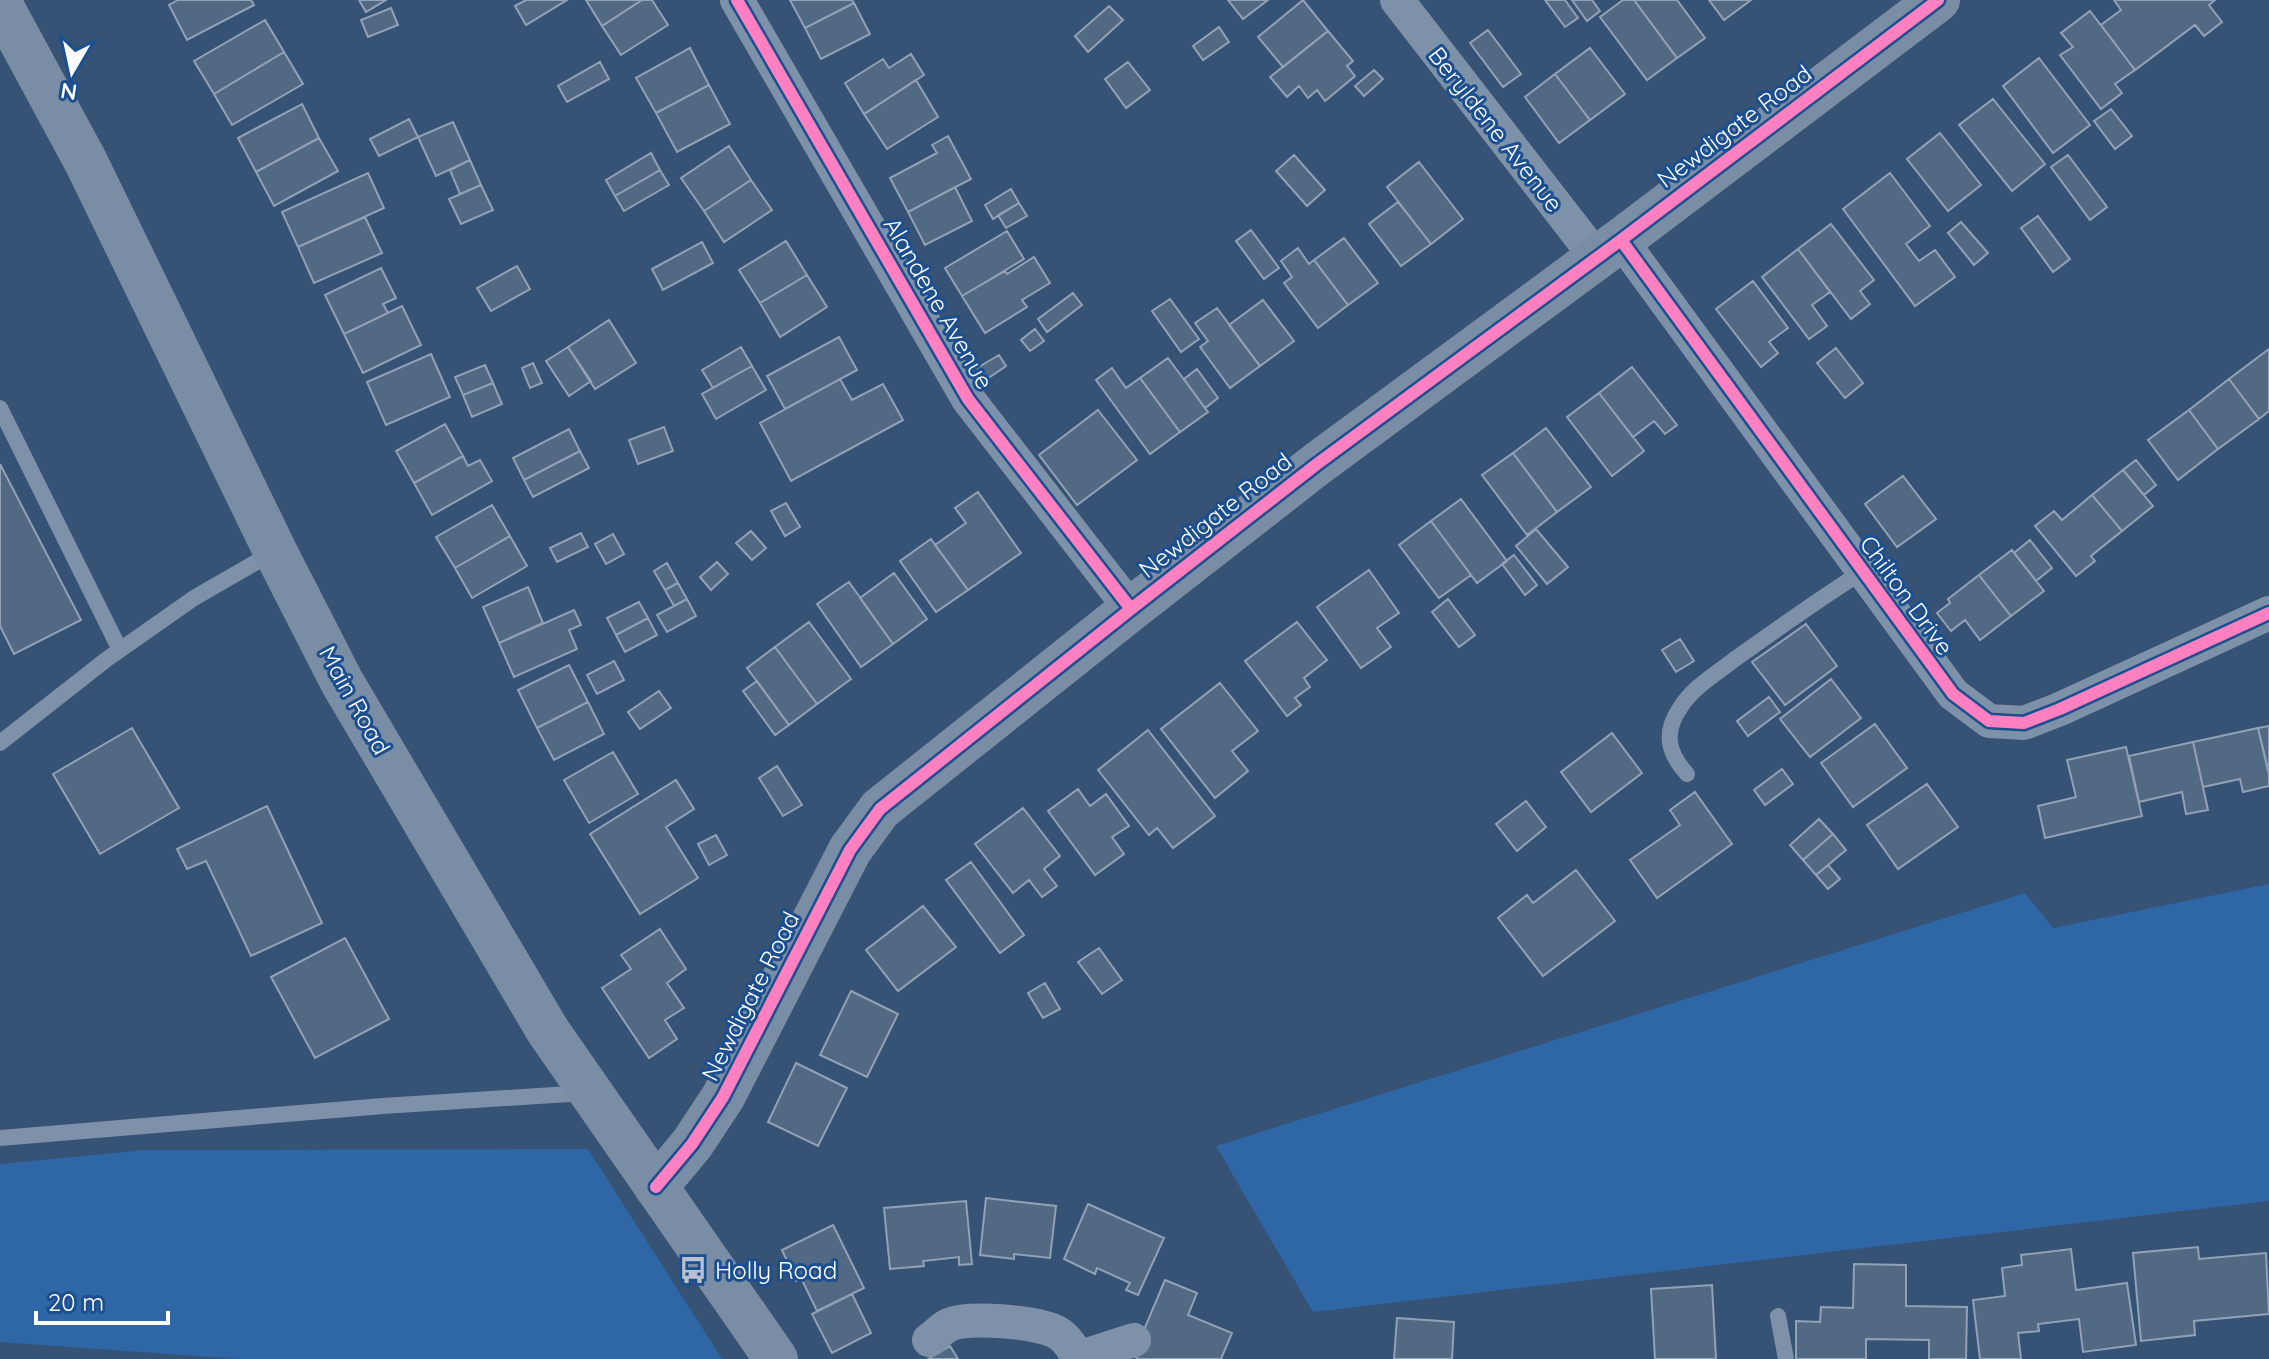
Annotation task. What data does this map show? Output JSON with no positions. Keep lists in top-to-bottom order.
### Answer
{
  "streets": {
    "street": [
      "Newdigate Road",
      "Beryldene Avenue",
      "Alandene Avenue",
      "Chilton Drive",
      "Main Road"
    ]
  },
  "crossings": [
    ["Newdigate Road", "Beryldene Avenue"],
    ["Newdigate Road", "Alandene Avenue"],
    ["Newdigate Road", "Chilton Drive"],
    ["Newdigate Road", "Main Road"],
    ["Beryldene Avenue", "Chilton Drive"]
  ],
  "places": {
    "bus stop": ["Holly Road"]
  },
  "scale_bar": "20 m",
  "north": "bottom"
}
